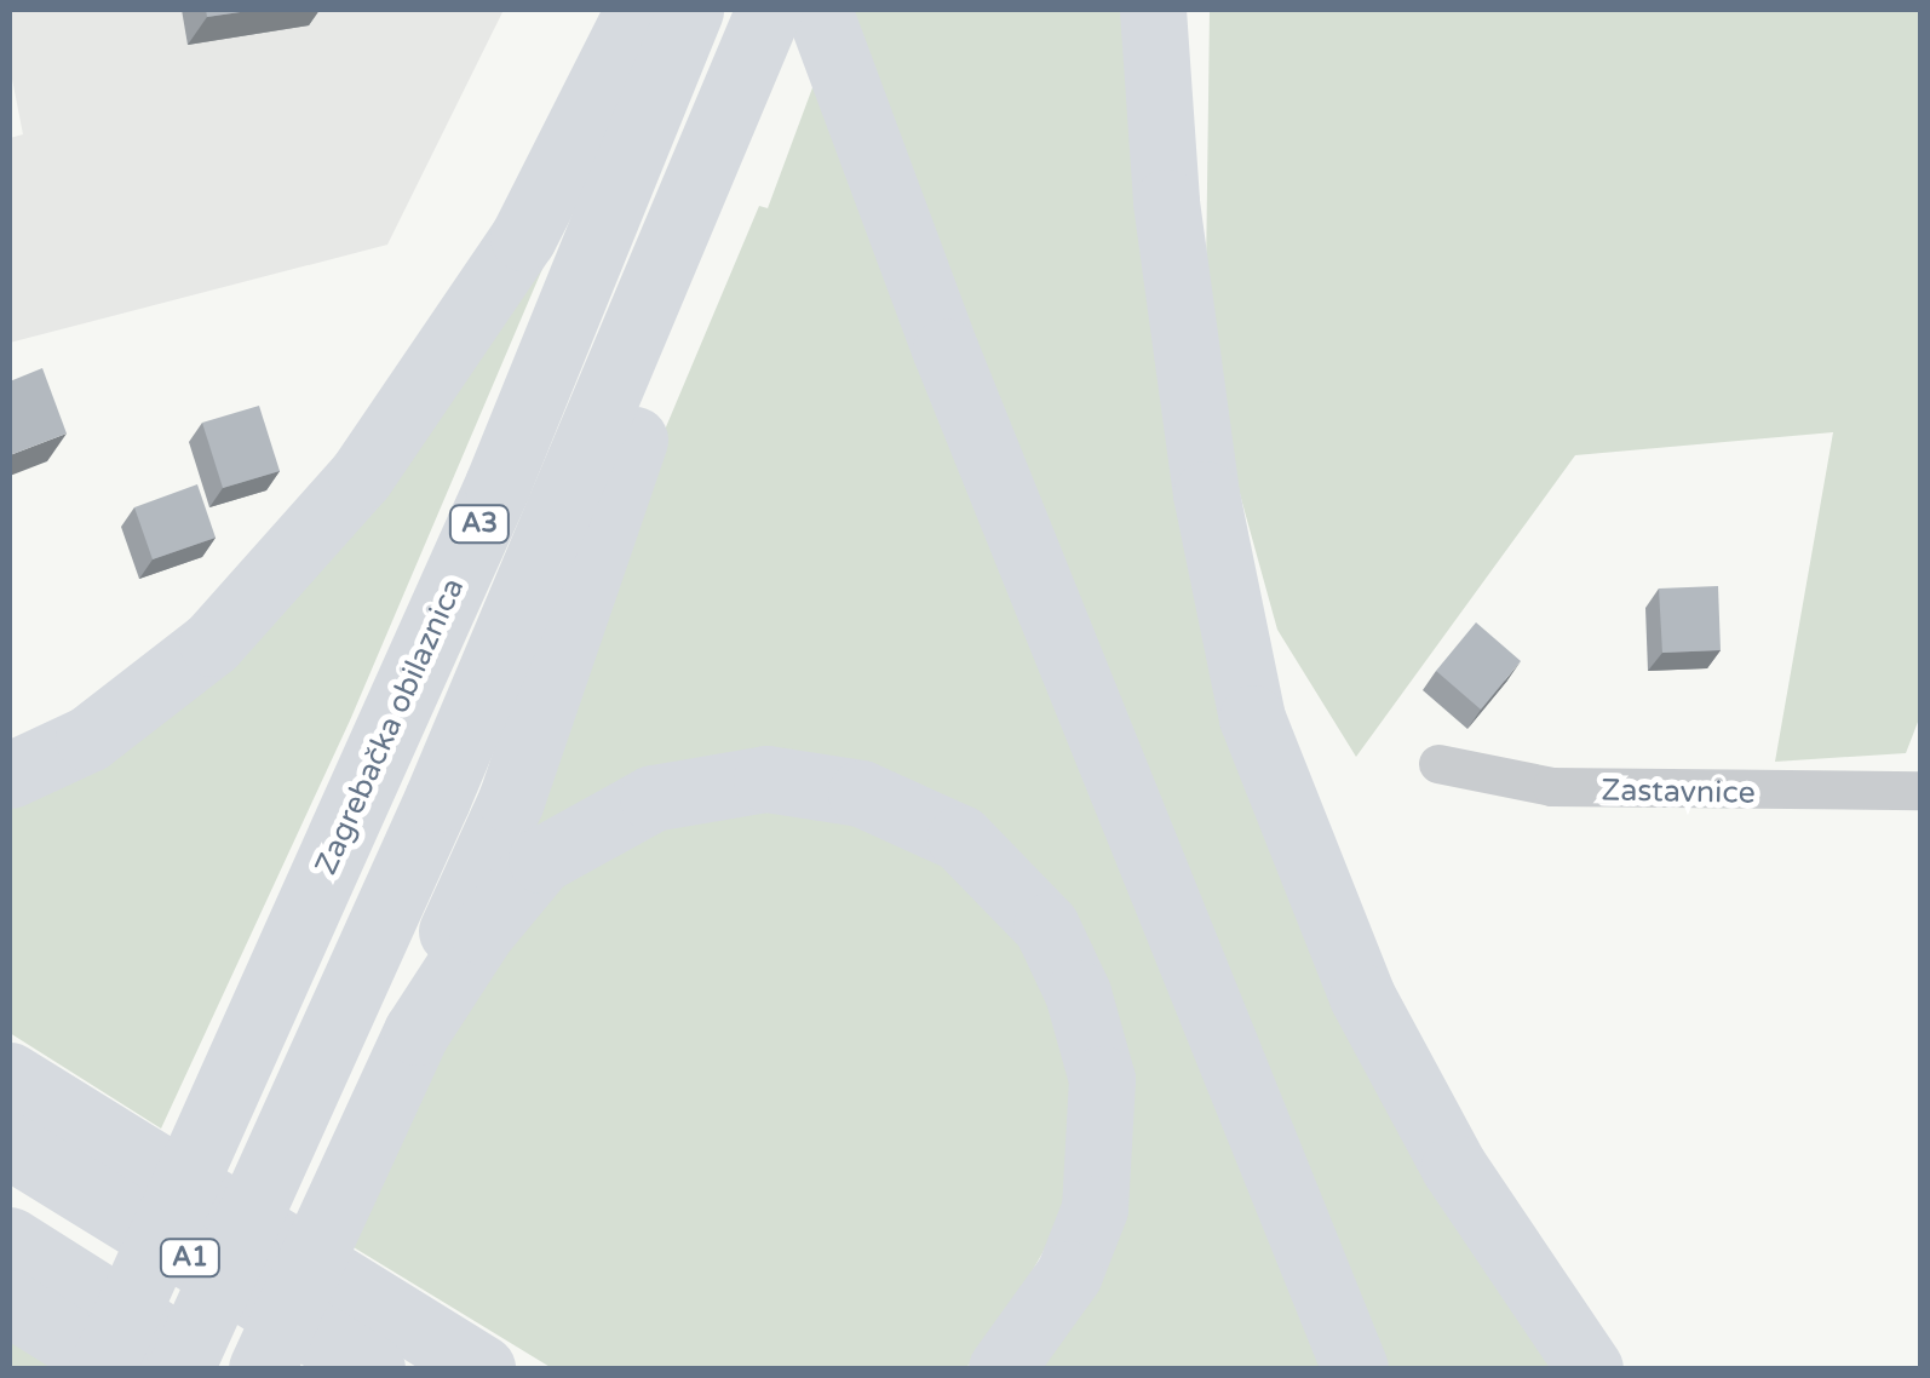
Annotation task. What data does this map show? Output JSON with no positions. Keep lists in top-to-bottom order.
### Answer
{
  "streets": {
    "highway": ["A3", "Zagrebačka obilaznica", "A1"],
    "street": ["Zastavnice"]
  }
}
